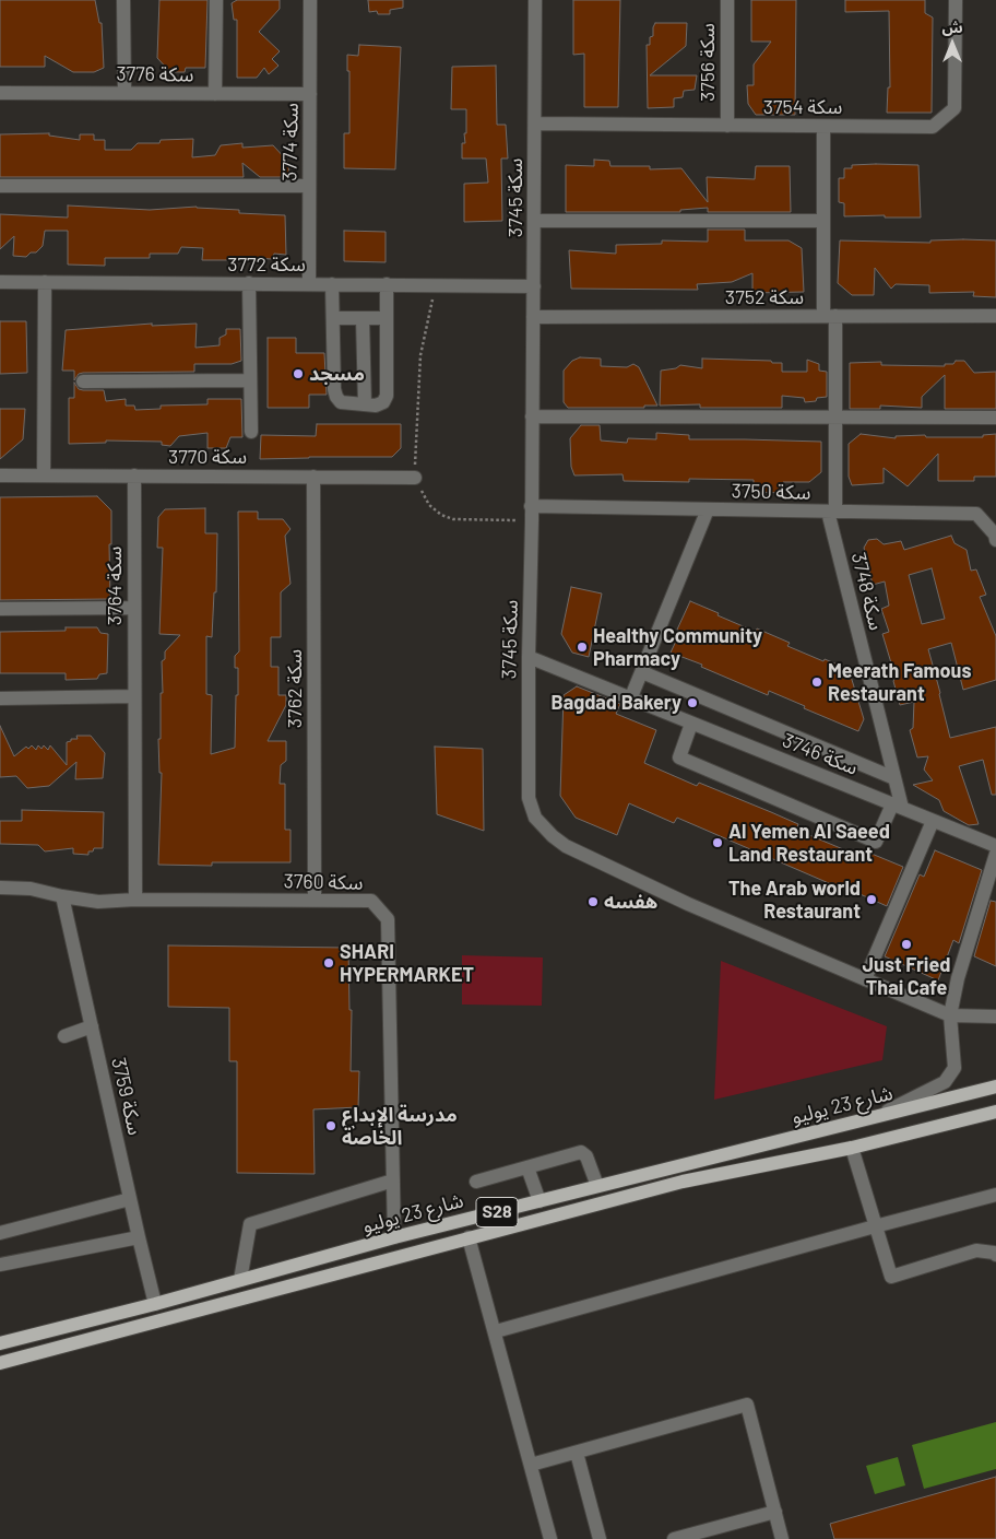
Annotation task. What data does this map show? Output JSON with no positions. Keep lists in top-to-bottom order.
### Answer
{
  "streets": {
    "main road": ["شارع 23 يوليو", "S28"],
    "street": [
      "سكة 3756",
      "سكة 3776",
      "سكة 3754",
      "سكة 3774",
      "سكة 3745",
      "سكة 3772",
      "سكة 3752",
      "سكة 3770",
      "سكة 3750",
      "سكة 3764",
      "سكة 3748",
      "سكة 3762",
      "سكة 3746",
      "سكة 3760",
      "سكة 3759"
    ]
  },
  "crossings": [
    ["سكة 3756", "سكة 3754"],
    ["سكة 3776", "سكة 3774"],
    ["سكة 3754", "سكة 3745"],
    ["سكة 3754", "سكة 3748"],
    ["سكة 3774", "سكة 3772"],
    ["سكة 3745", "سكة 3772"],
    ["سكة 3745", "سكة 3752"],
    ["سكة 3745", "سكة 3750"],
    ["سكة 3745", "سكة 3746"],
    ["سكة 3752", "سكة 3748"],
    ["سكة 3770", "سكة 3764"],
    ["سكة 3770", "سكة 3762"],
    ["سكة 3750", "سكة 3748"],
    ["سكة 3764", "سكة 3760"],
    ["سكة 3748", "سكة 3746"],
    ["سكة 3762", "سكة 3760"],
    ["سكة 3760", "سكة 3759"],
    ["سكة 3760", "شارع 23 يوليو"],
    ["سكة 3759", "شارع 23 يوليو"]
  ],
  "places": [
    "مسجد",
    "Healthy Community Pharmacy",
    "Meerath Famous Restaurant",
    "Bagdad Bakery",
    "Al Yemen Al Saeed Land Restaurant",
    "The Arab world Restaurant",
    "هفسه",
    "Just Fried Thai Cafe",
    "SHARI HYPERMARKET",
    "مدرسة الإبداع الخاصة"
  ],
  "north": "top"
}
